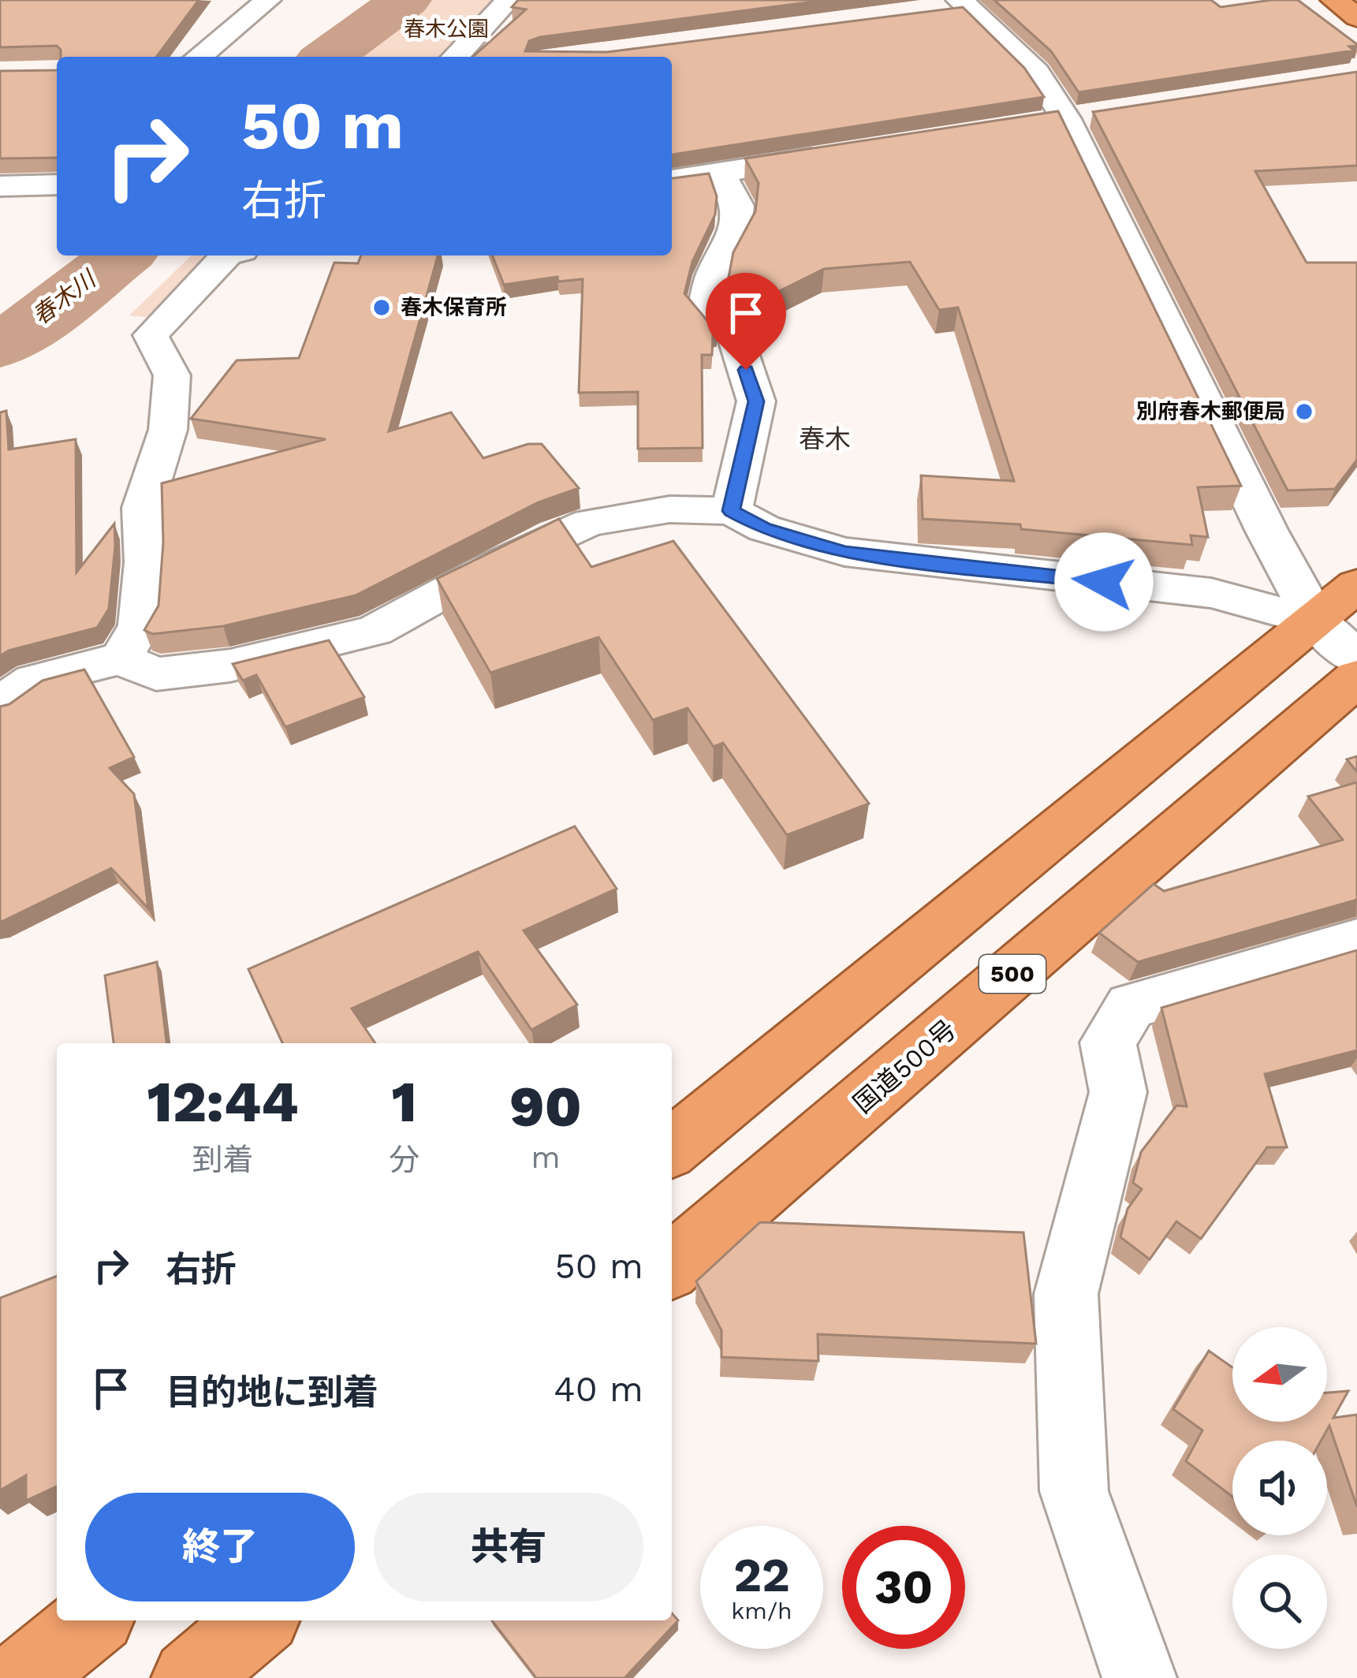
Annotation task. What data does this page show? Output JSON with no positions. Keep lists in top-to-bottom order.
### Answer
{
  "streets": {
    "highway": ["500", "国道500号"]
  },
  "districts": ["春木"],
  "water": ["春木川"],
  "parks": ["春木公園"],
  "places": ["春木保育所", "別府春木郵便局"],
  "north": "left",
  "page": {
    "turn": ["50 m", "右折"],
    "eta": [
      "12:44",
      "到着",
      "1",
      "分",
      "90",
      "m"
    ],
    "list": [
      {
        "name": "右折",
        "value": "50 m"
      },
      {
        "name": "目的地に到着",
        "value": "40 m"
      }
    ],
    "buttons": ["終了", "共有"],
    "speed": "22 km/h",
    "limit": "30"
  }
}
